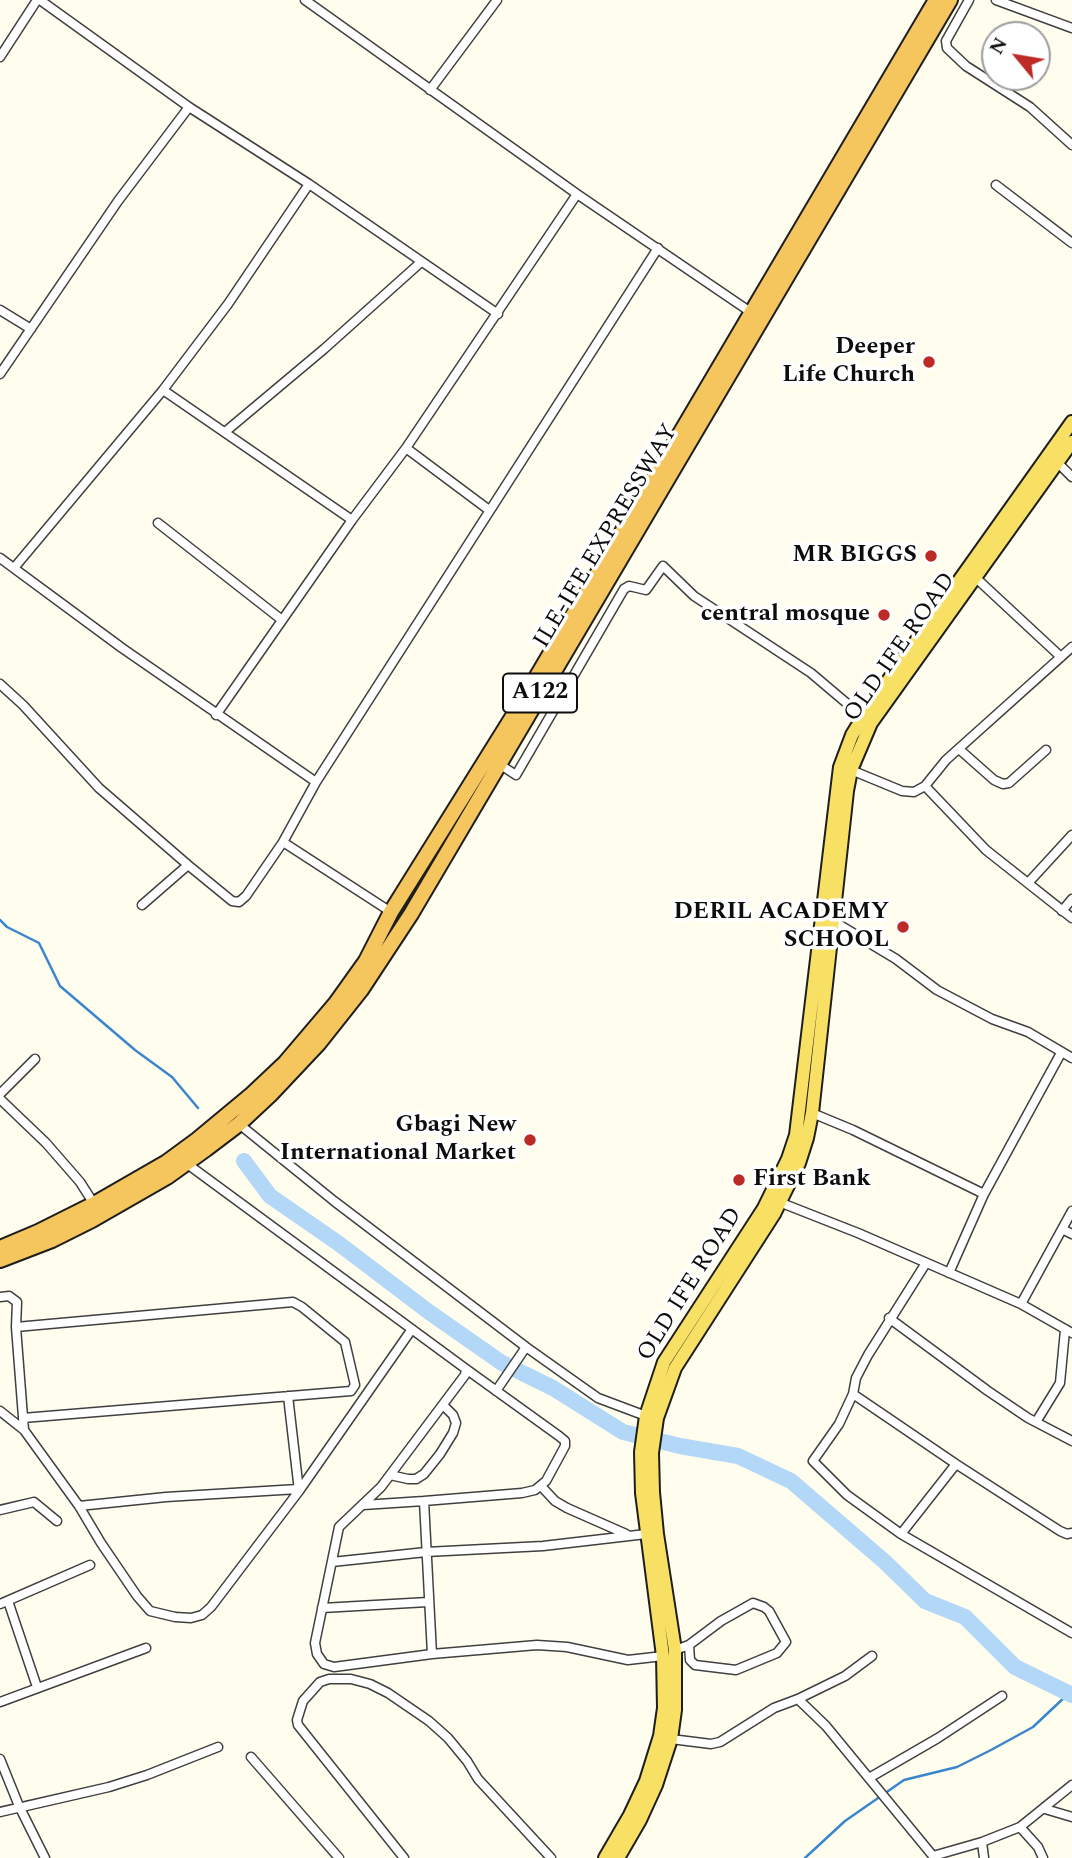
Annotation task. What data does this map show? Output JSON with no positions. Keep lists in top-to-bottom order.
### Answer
{
  "streets": {
    "highway": ["ILE-IFE EXPRESSWAY", "A122"],
    "main road": ["OLD IFE ROAD"]
  },
  "places": [
    "Deeper Life Church",
    "MR BIGGS",
    "central mosque",
    "DERIL ACADEMY SCHOOL",
    "Gbagi New International Market",
    "First Bank"
  ],
  "north": "top left"
}
